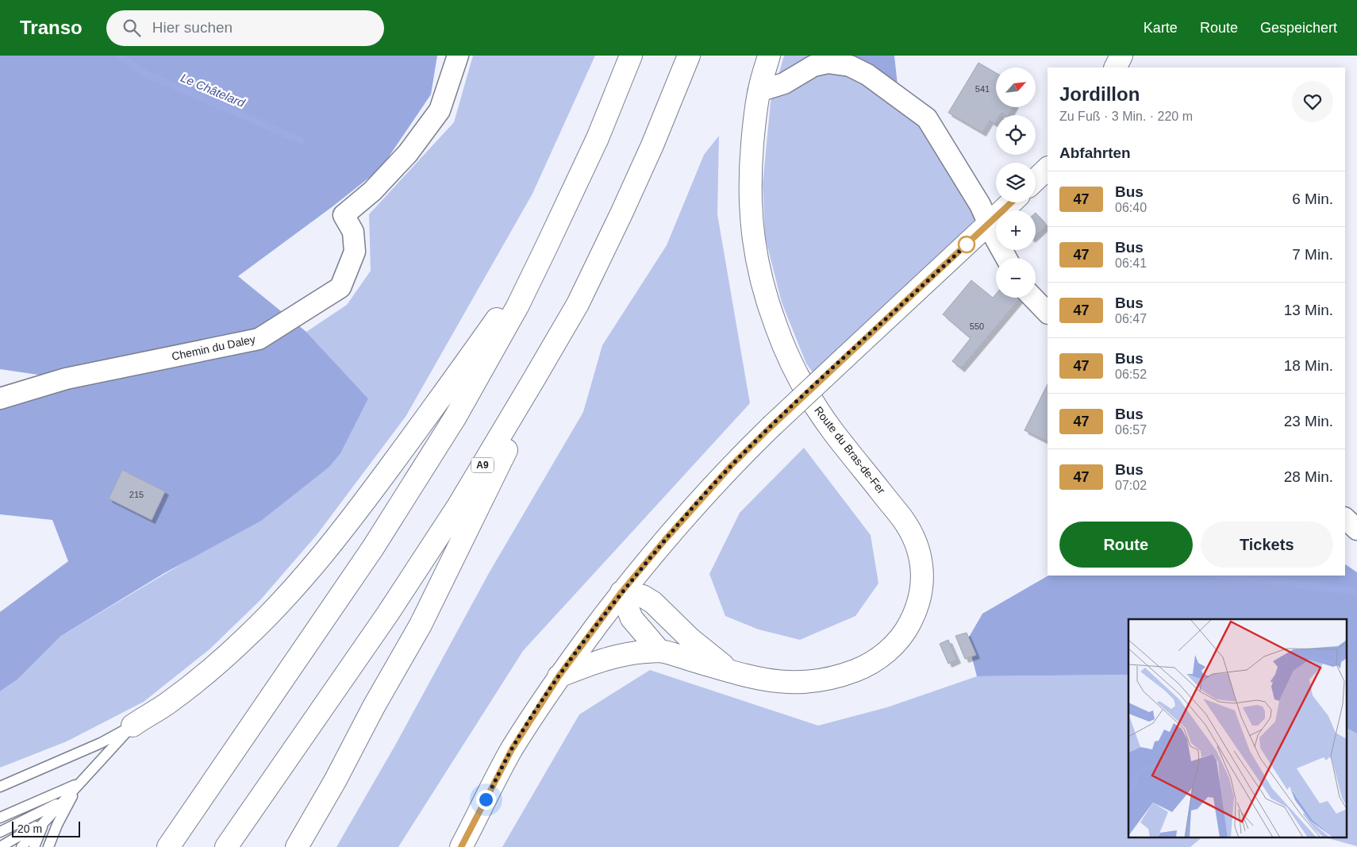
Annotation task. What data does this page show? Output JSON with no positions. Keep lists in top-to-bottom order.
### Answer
{
  "streets": {
    "main road": ["Route du Bras-de-Fer", "A9"],
    "street": ["Chemin du Daley"]
  },
  "water": ["Le Châtelard"],
  "lines": ["bus line 47"],
  "house_numbers": ["541", "550", "215"],
  "scale_bar": "20 m",
  "north": "top right",
  "page": {
    "header": "Transo",
    "search": "Hier suchen",
    "nav": ["Karte", "Route", "Gespeichert"],
    "map_buttons": ["+", "−"],
    "heading": [
      ["Jordillon", "Zu Fuß · 3 Min. · 220 m"],
      "Abfahrten"
    ],
    "list": [
      {
        "mark": "47",
        "name": "Bus",
        "note": "06:40",
        "value": "6 Min."
      },
      {
        "mark": "47",
        "name": "Bus",
        "note": "06:41",
        "value": "7 Min."
      },
      {
        "mark": "47",
        "name": "Bus",
        "note": "06:47",
        "value": "13 Min."
      },
      {
        "mark": "47",
        "name": "Bus",
        "note": "06:52",
        "value": "18 Min."
      },
      {
        "mark": "47",
        "name": "Bus",
        "note": "06:57",
        "value": "23 Min."
      },
      {
        "mark": "47",
        "name": "Bus",
        "note": "07:02",
        "value": "28 Min."
      }
    ],
    "buttons": ["Route", "Tickets"],
    "scale": "20 m"
  }
}
